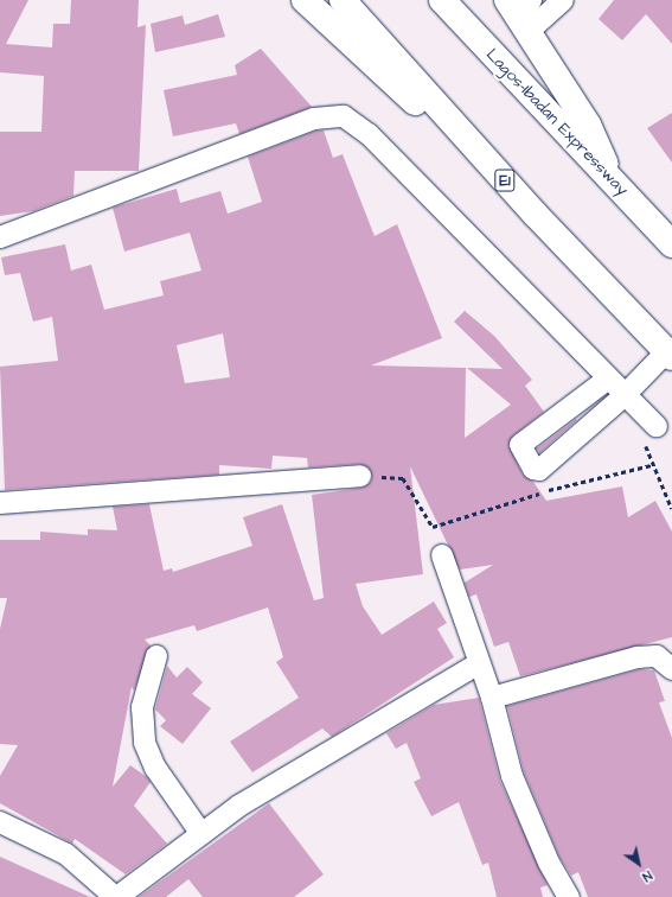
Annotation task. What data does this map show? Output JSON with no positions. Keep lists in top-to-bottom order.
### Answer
{
  "streets": {
    "highway": ["Lagos-Ibadan Expressway", "E1"]
  },
  "north": "bottom right"
}
